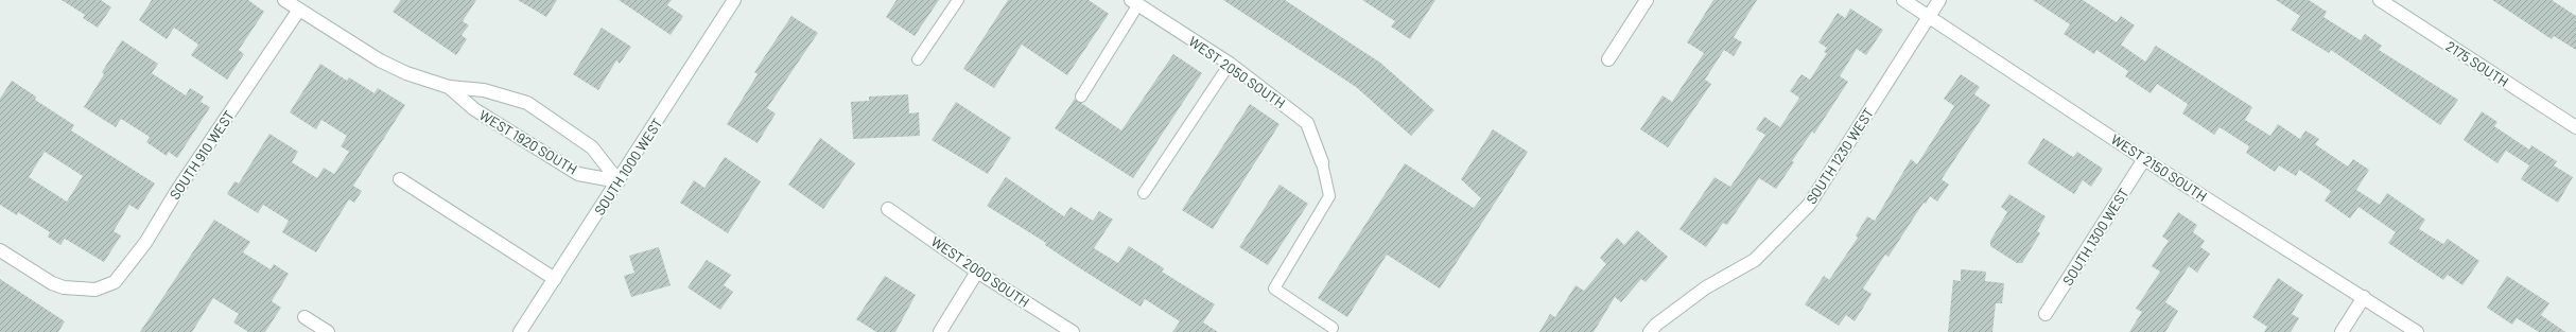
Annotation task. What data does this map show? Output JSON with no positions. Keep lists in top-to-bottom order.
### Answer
{
  "streets": {
    "street": [
      "2175 SOUTH",
      "WEST 2050 SOUTH",
      "WEST 1920 SOUTH",
      "SOUTH 910 WEST",
      "SOUTH 1230 WEST",
      "SOUTH 1000 WEST",
      "WEST 2150 SOUTH",
      "SOUTH 1300 WEST",
      "WEST 2000 SOUTH"
    ]
  },
  "crossings": [
    ["WEST 1920 SOUTH", "SOUTH 910 WEST"],
    ["WEST 1920 SOUTH", "SOUTH 1000 WEST"],
    ["SOUTH 1230 WEST", "WEST 2150 SOUTH"],
    ["WEST 2150 SOUTH", "SOUTH 1300 WEST"]
  ]
}
